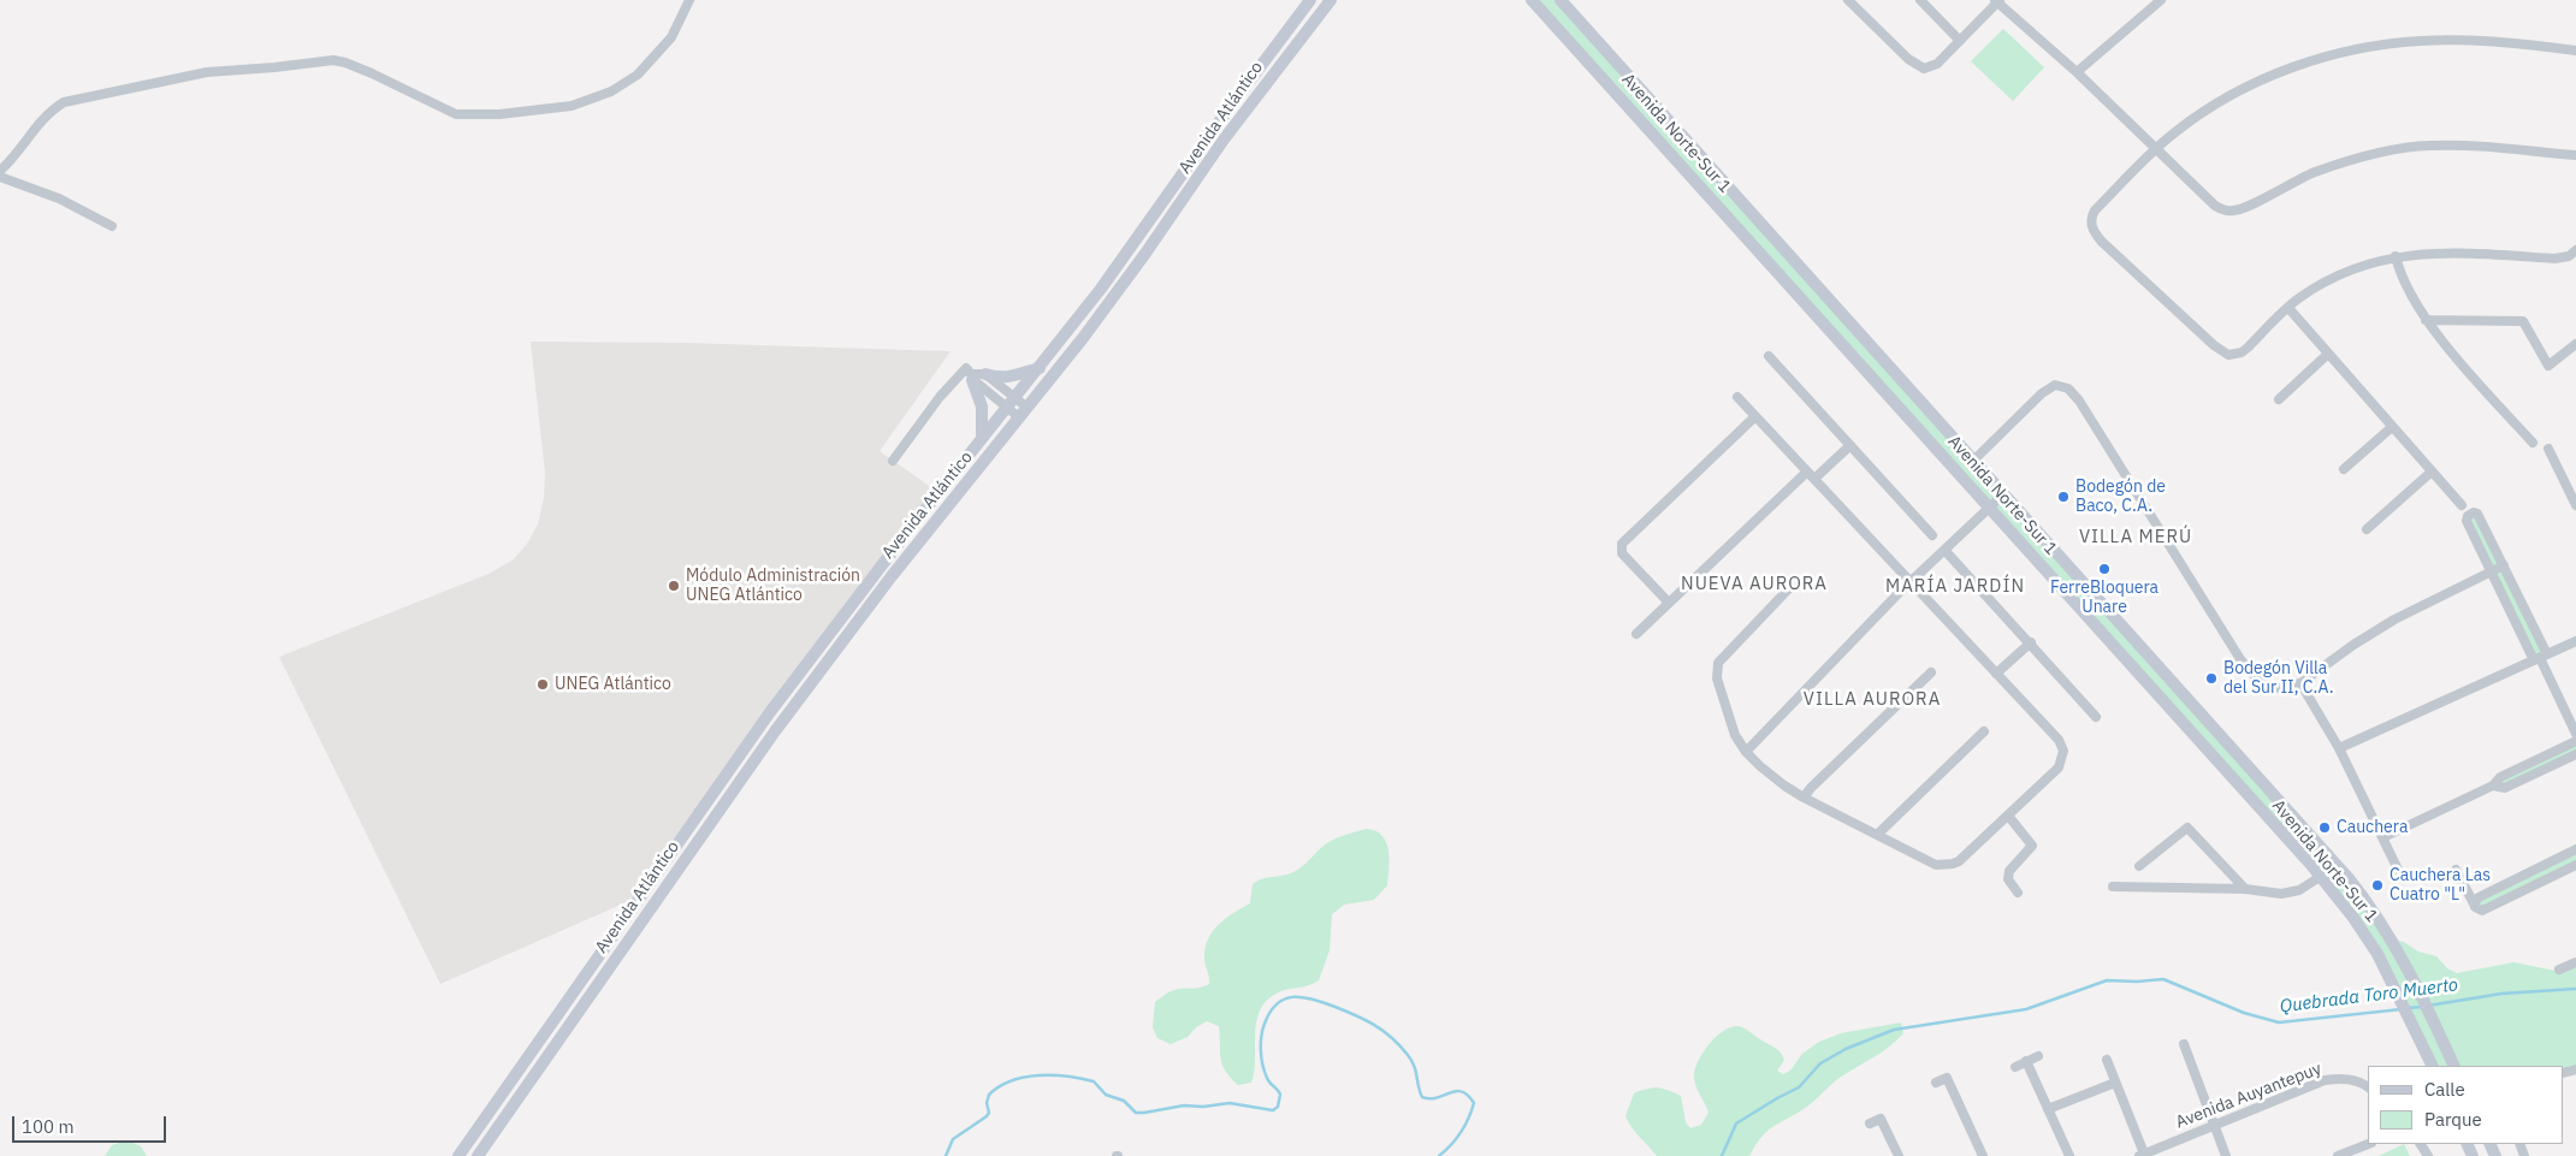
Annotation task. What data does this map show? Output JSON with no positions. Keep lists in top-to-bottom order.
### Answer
{
  "streets": {
    "main road": ["Avenida Atlántico", "Avenida Norte-Sur 1"],
    "street": ["Avenida Auyantepuy"]
  },
  "districts": [
    "VILLA MERÚ",
    "NUEVA AURORA",
    "MARÍA JARDÍN",
    "VILLA AURORA"
  ],
  "water": ["Quebrada Toro Muerto"],
  "places": [
    "Bodegón de Baco, C.A.",
    "FerreBloquera Unare",
    "Módulo Administración UNEG Atlántico",
    "Bodegón Villa del Sur II, C.A.",
    "UNEG Atlántico",
    "Cauchera",
    "Cauchera Las Cuatro \"L\""
  ],
  "legend": ["Calle", "Parque"],
  "scale_bar": "100 m"
}
